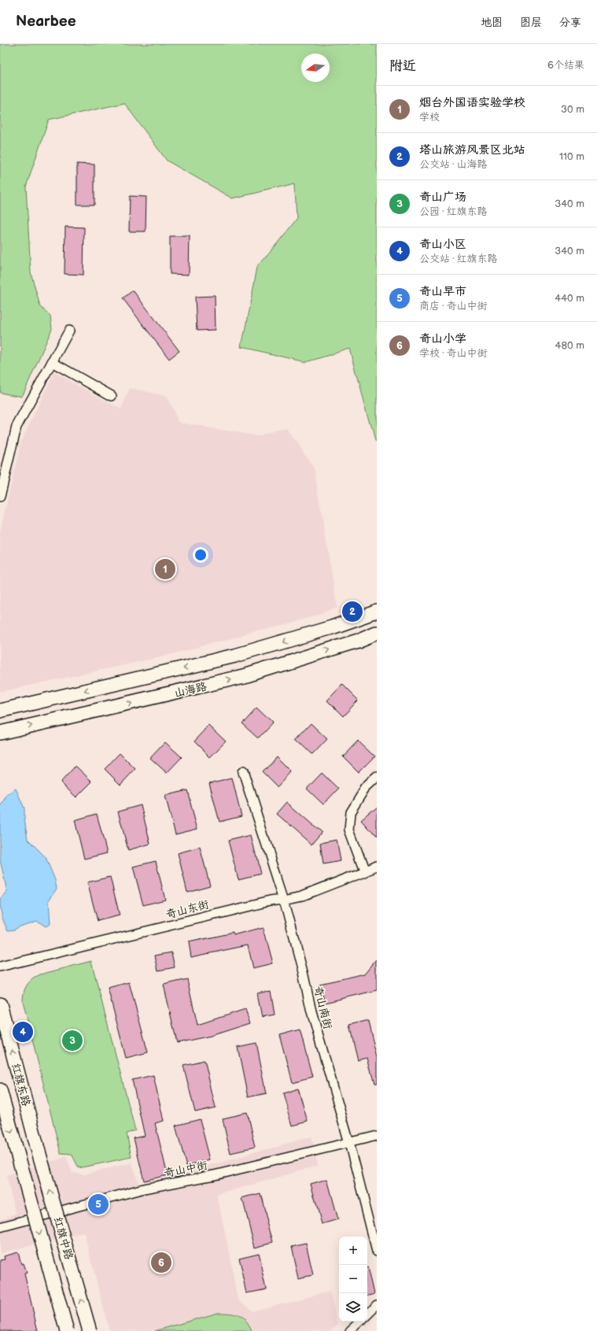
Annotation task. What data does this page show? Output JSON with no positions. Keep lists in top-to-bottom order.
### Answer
{
  "streets": {
    "main road": ["山海路", "红旗东路", "红旗中路"],
    "street": ["奇山东街", "奇山南街", "奇山中街"]
  },
  "crossings": [
    ["奇山东街", "奇山南街"],
    ["奇山南街", "奇山中街"],
    ["红旗东路", "红旗中路"]
  ],
  "north": "left",
  "page": {
    "header": "Nearbee",
    "nav": ["地图", "图层", "分享"],
    "heading": ["附近", "6个结果"],
    "list": [
      {
        "mark": "1",
        "name": "烟台外国语实验学校",
        "note": "学校",
        "value": "30 m"
      },
      {
        "mark": "2",
        "name": "塔山旅游风景区北站",
        "note": "公交站 · 山海路",
        "value": "110 m"
      },
      {
        "mark": "3",
        "name": "奇山广场",
        "note": "公园 · 红旗东路",
        "value": "340 m"
      },
      {
        "mark": "4",
        "name": "奇山小区",
        "note": "公交站 · 红旗东路",
        "value": "340 m"
      },
      {
        "mark": "5",
        "name": "奇山早市",
        "note": "商店 · 奇山中街",
        "value": "440 m"
      },
      {
        "mark": "6",
        "name": "奇山小学",
        "note": "学校 · 奇山中街",
        "value": "480 m"
      }
    ],
    "pins": [
      "1",
      "2",
      "4",
      "3",
      "5",
      "6"
    ],
    "map_buttons": ["+", "−"]
  }
}
